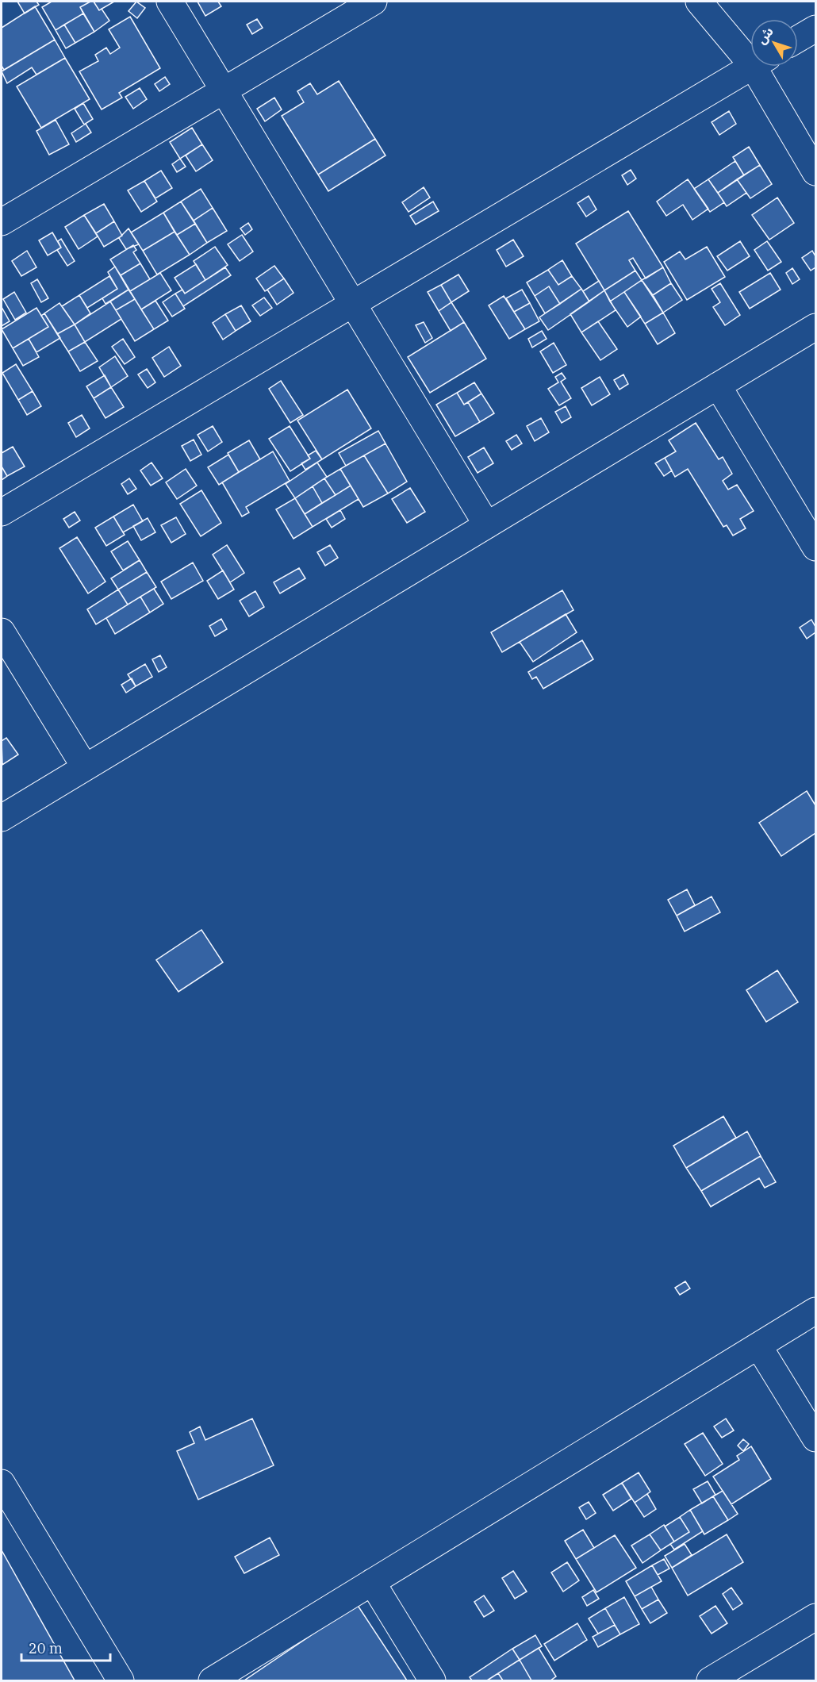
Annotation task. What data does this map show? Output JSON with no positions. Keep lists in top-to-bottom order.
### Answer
{
  "scale_bar": "20 m",
  "north": "top left"
}
